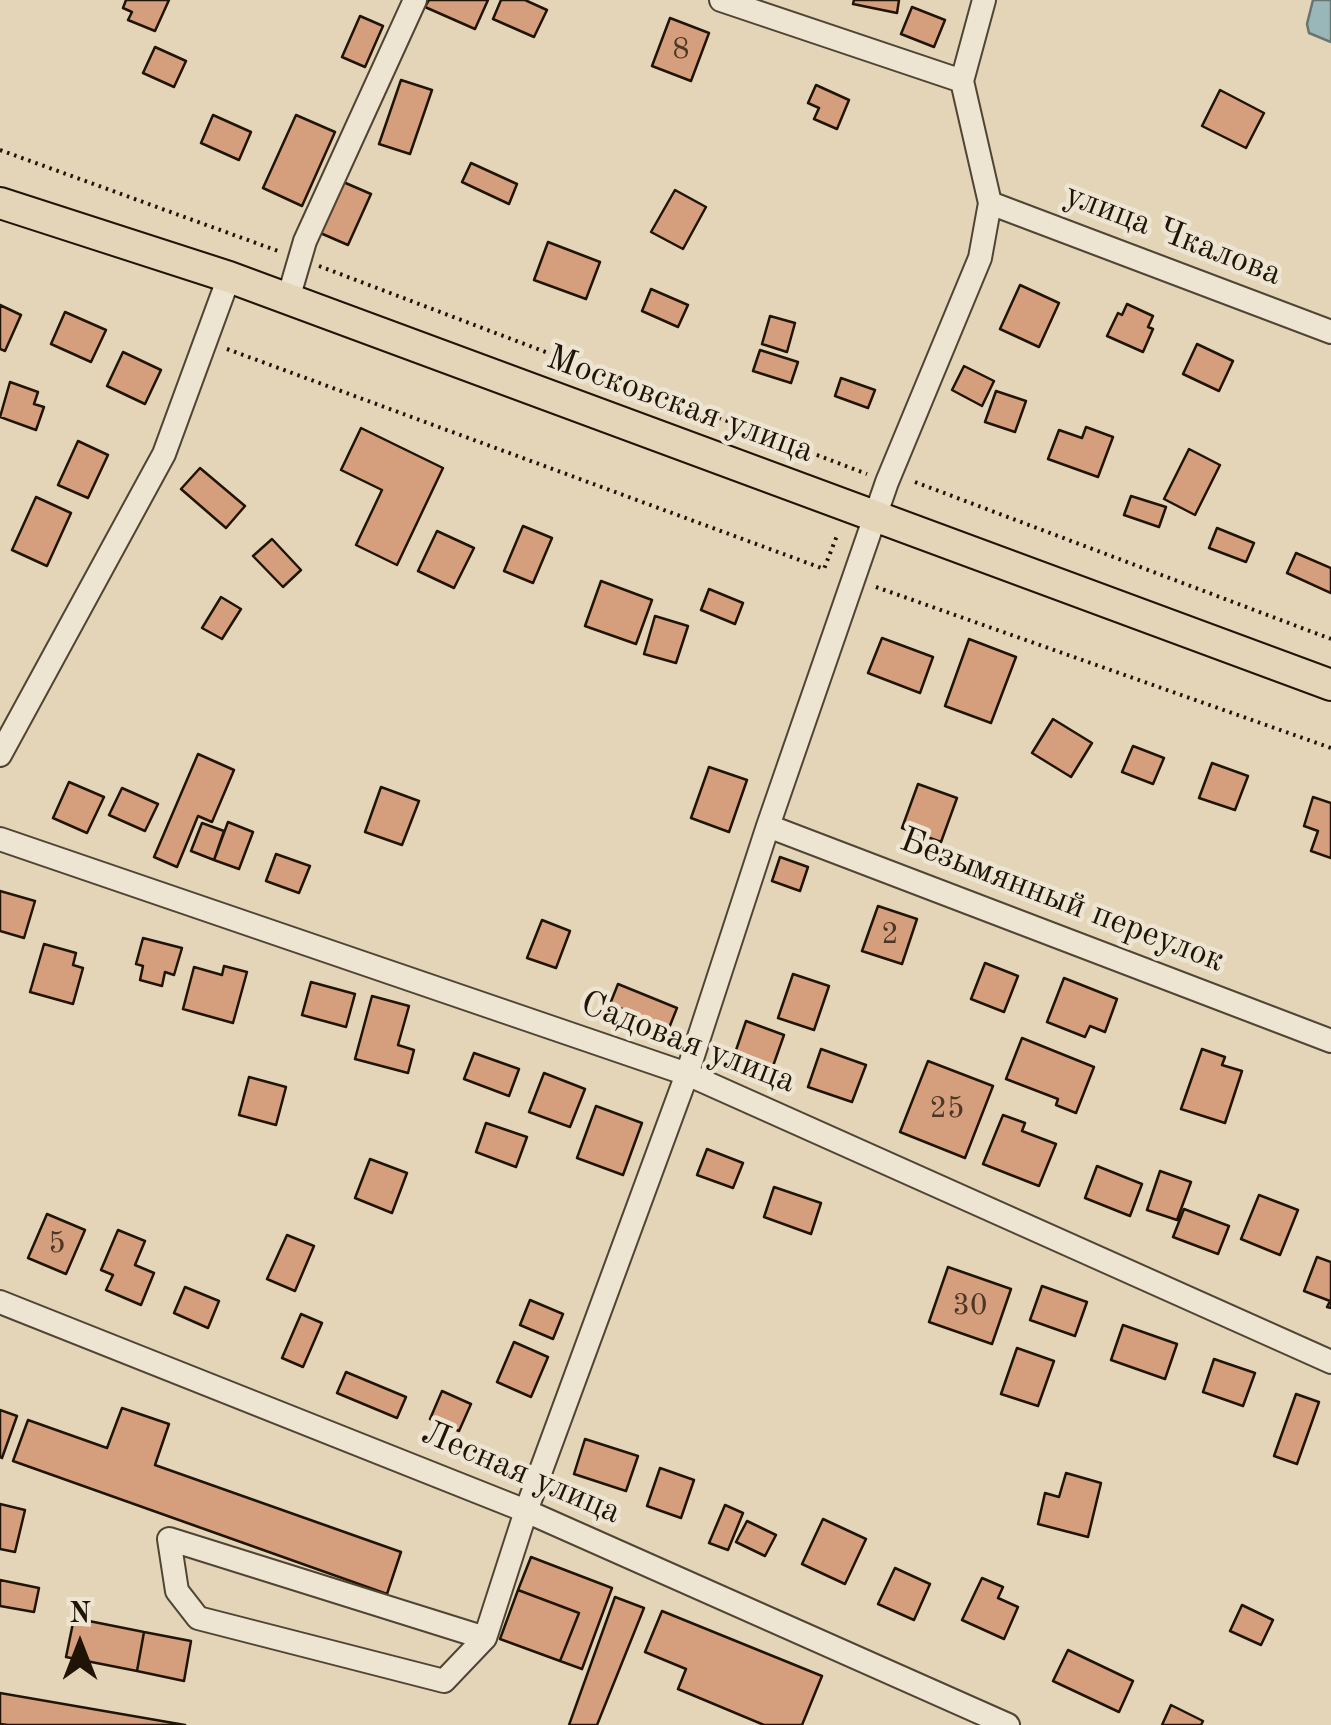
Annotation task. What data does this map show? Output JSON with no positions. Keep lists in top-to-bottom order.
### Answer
{
  "streets": {
    "main road": ["Московская улица"],
    "street": [
      "улица Чкалова",
      "Безымянный переулок",
      "Садовая улица",
      "Лесная улица"
    ]
  },
  "house_numbers": [
    "8",
    "2",
    "25",
    "5",
    "30"
  ],
  "north": "top"
}
